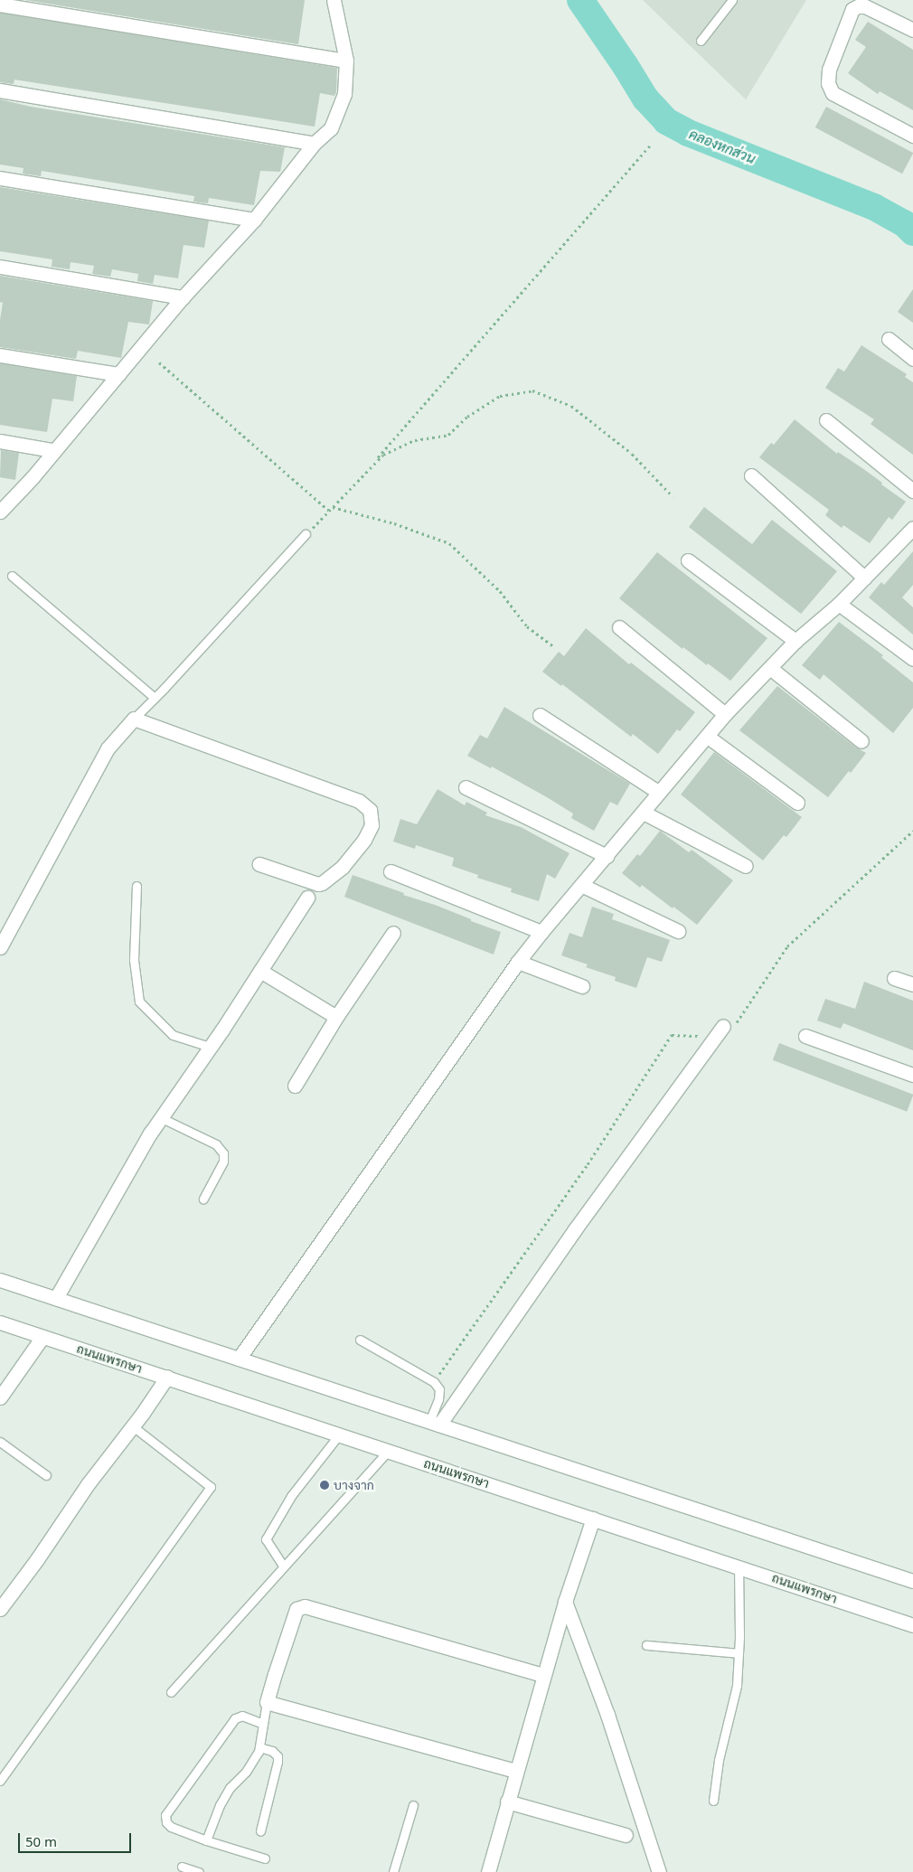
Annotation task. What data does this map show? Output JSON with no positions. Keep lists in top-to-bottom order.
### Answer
{
  "streets": {
    "street": ["ถนนแพรกษา"]
  },
  "water": ["คลองหกส่วน"],
  "places": ["บางจาก"],
  "scale_bar": "50 m"
}
